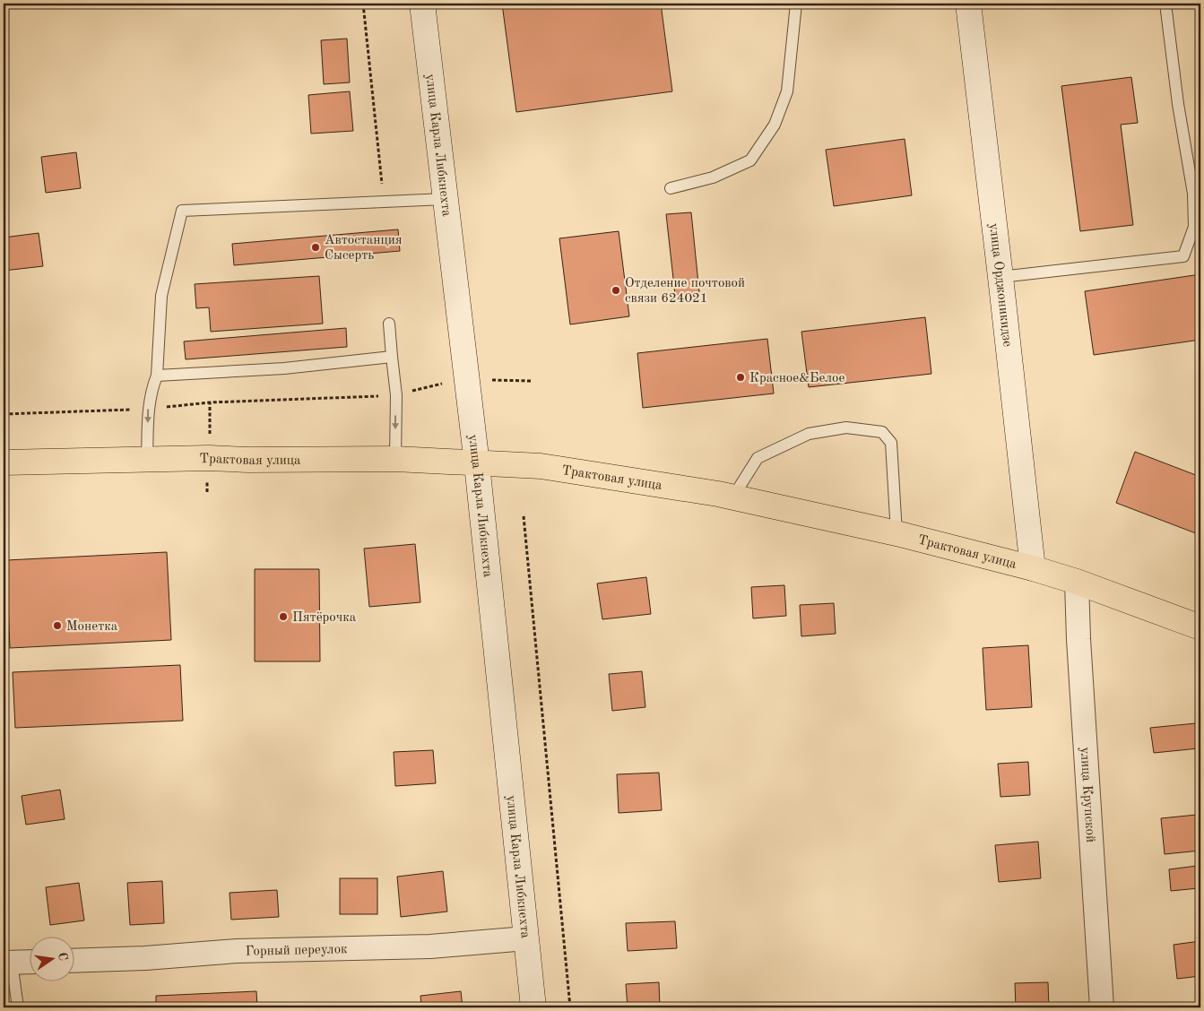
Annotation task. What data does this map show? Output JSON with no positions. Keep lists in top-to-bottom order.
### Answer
{
  "streets": {
    "main road": ["Трактовая улица"],
    "street": [
      "улица Карла Либкнехта",
      "улица Орджоникидзе",
      "улица Крупской",
      "Горный переулок"
    ]
  },
  "crossings": [
    ["улица Карла Либкнехта", "Трактовая улица"],
    ["улица Карла Либкнехта", "Горный переулок"],
    ["улица Орджоникидзе", "Трактовая улица"],
    ["Трактовая улица", "улица Крупской"]
  ],
  "places": [
    "Автостанция Сысерть",
    "Отделение почтовой связи 624021",
    "Красное&Белое",
    "Пятёрочка",
    "Монетка"
  ],
  "north": "right"
}
